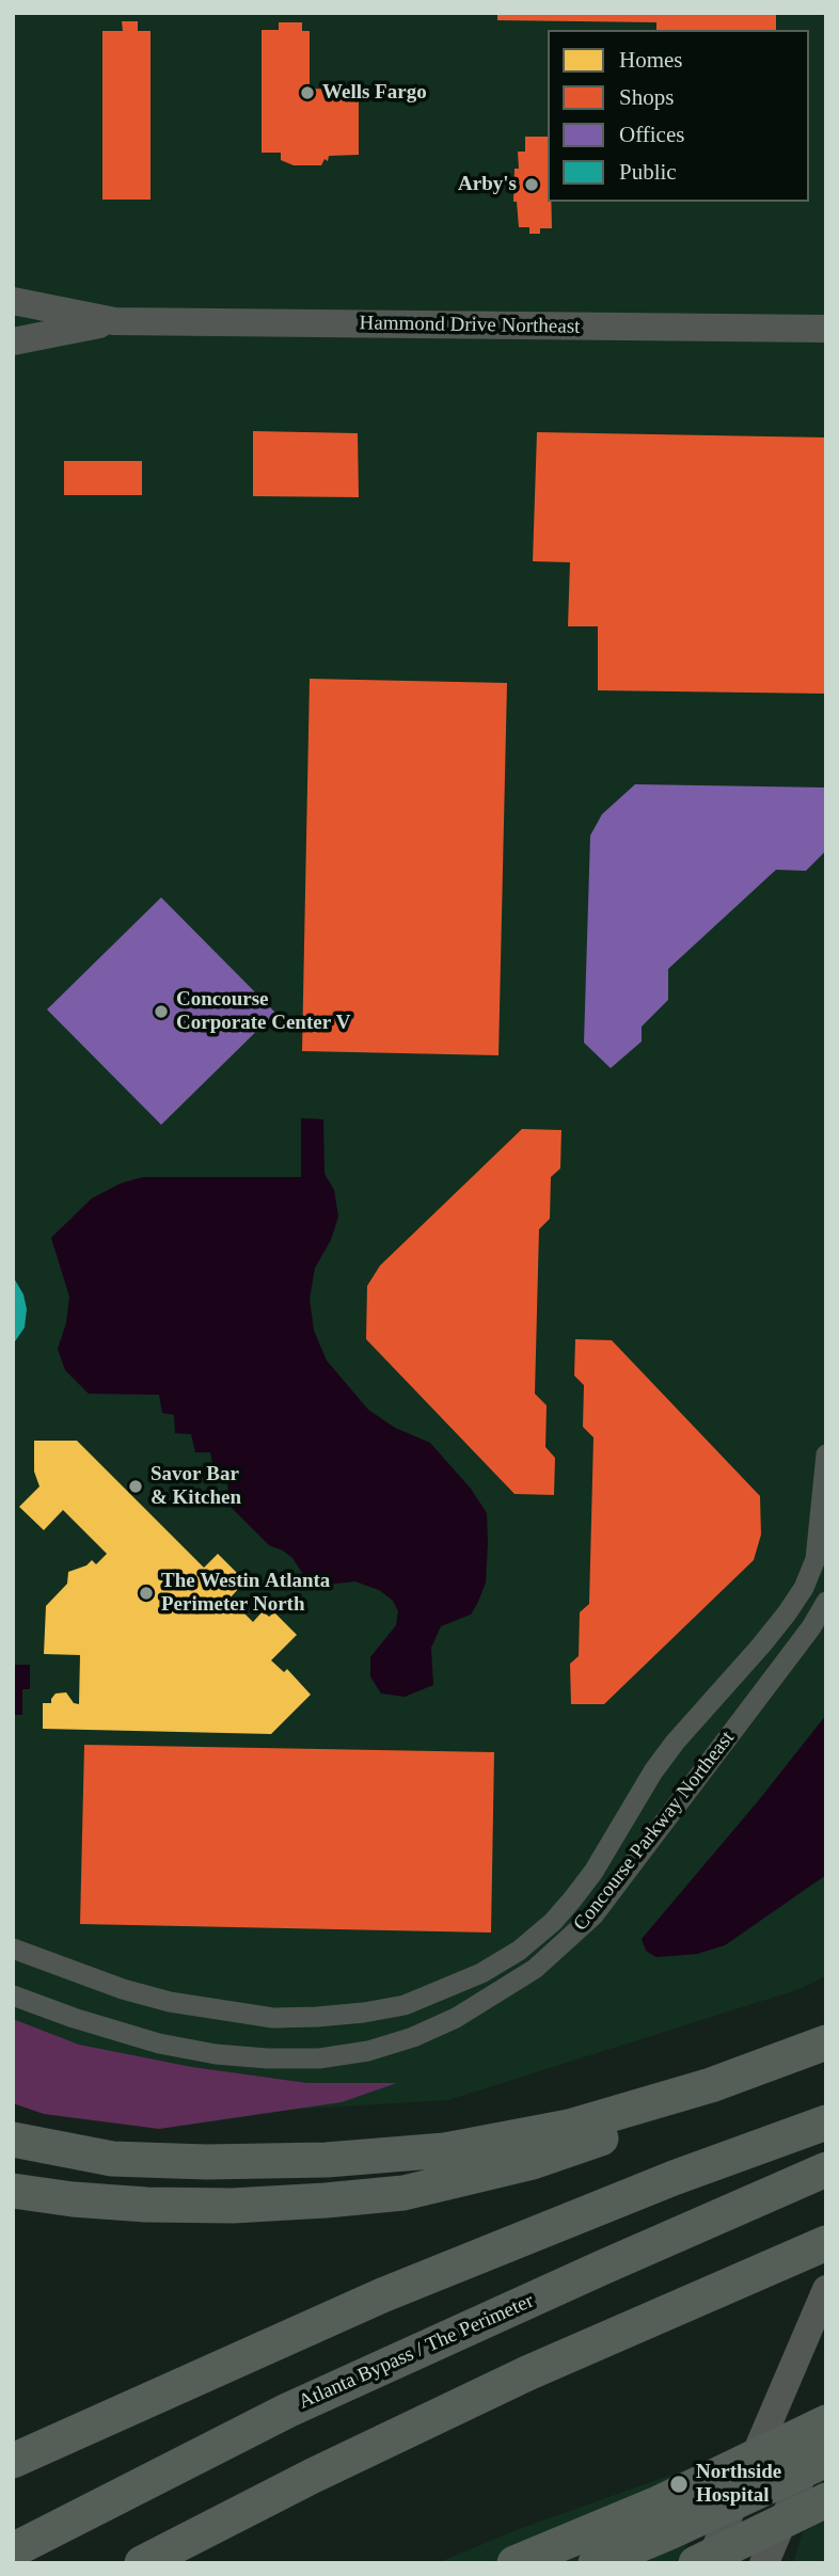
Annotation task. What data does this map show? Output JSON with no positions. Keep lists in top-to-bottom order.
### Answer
{
  "streets": {
    "highway": ["Atlanta Bypass / The Perimeter"],
    "main road": ["Hammond Drive Northeast"],
    "street": ["Concourse Parkway Northeast"]
  },
  "places": [
    "Wells Fargo",
    "Arby's",
    "Concourse Corporate Center V",
    "Savor Bar & Kitchen",
    "The Westin Atlanta Perimeter North",
    "Northside Hospital"
  ],
  "legend": [
    "Homes",
    "Shops",
    "Offices",
    "Public"
  ]
}
